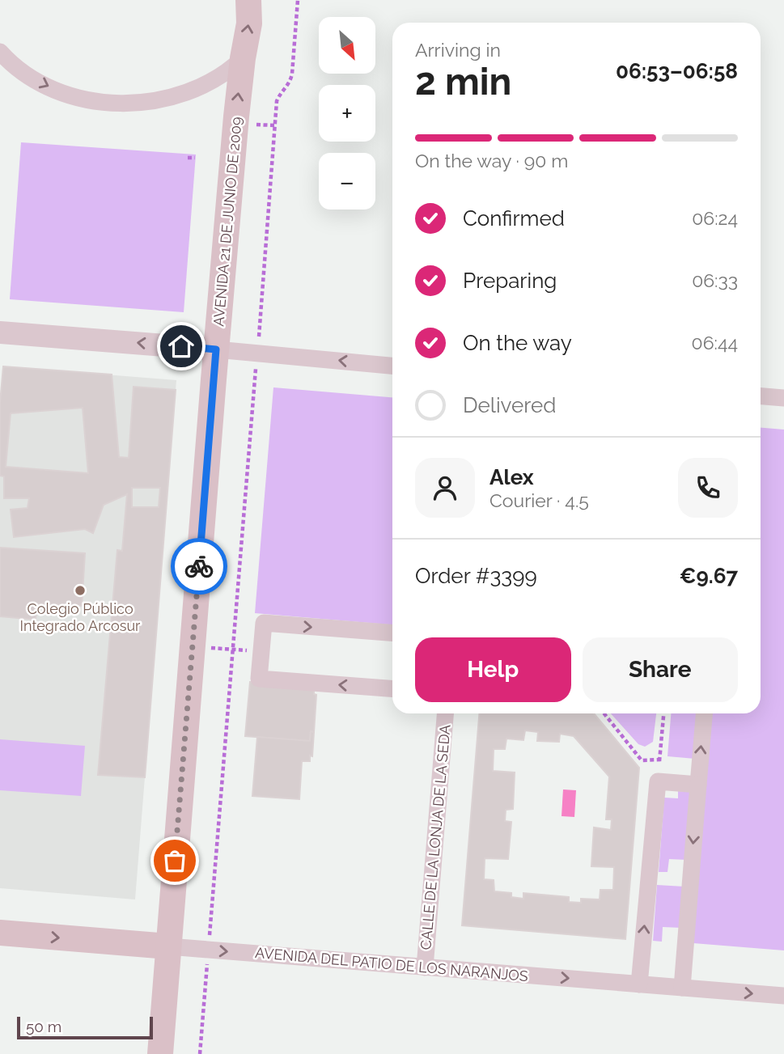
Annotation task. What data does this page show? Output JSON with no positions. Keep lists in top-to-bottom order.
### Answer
{
  "streets": {
    "main road": ["AVENIDA 21 DE JUNIO DE 2009", "AVENIDA DEL PATIO DE LOS NARANJOS"],
    "street": ["CALLE DE LA LONJA DE LA SEDA"]
  },
  "crossings": [
    ["AVENIDA 21 DE JUNIO DE 2009", "AVENIDA DEL PATIO DE LOS NARANJOS"],
    ["CALLE DE LA LONJA DE LA SEDA", "AVENIDA DEL PATIO DE LOS NARANJOS"]
  ],
  "one_way": ["AVENIDA DEL PATIO DE LOS NARANJOS"],
  "places": ["Colegio Público Integrado Arcosur"],
  "scale_bar": "50 m",
  "north": "bottom right",
  "page": {
    "map_buttons": ["+", "−"],
    "heading": ["2 min", "Arriving in", "06:53–06:58"],
    "panel": [
      "Alex",
      "Courier · 4.5",
      "Order #3399",
      "€9.67"
    ],
    "bar": "On the way · 90 m",
    "list": [
      ["Confirmed", "06:24"],
      ["Preparing", "06:33"],
      ["On the way", "06:44"],
      "Delivered"
    ],
    "buttons": ["Help", "Share"],
    "scale": "50 m"
  }
}
